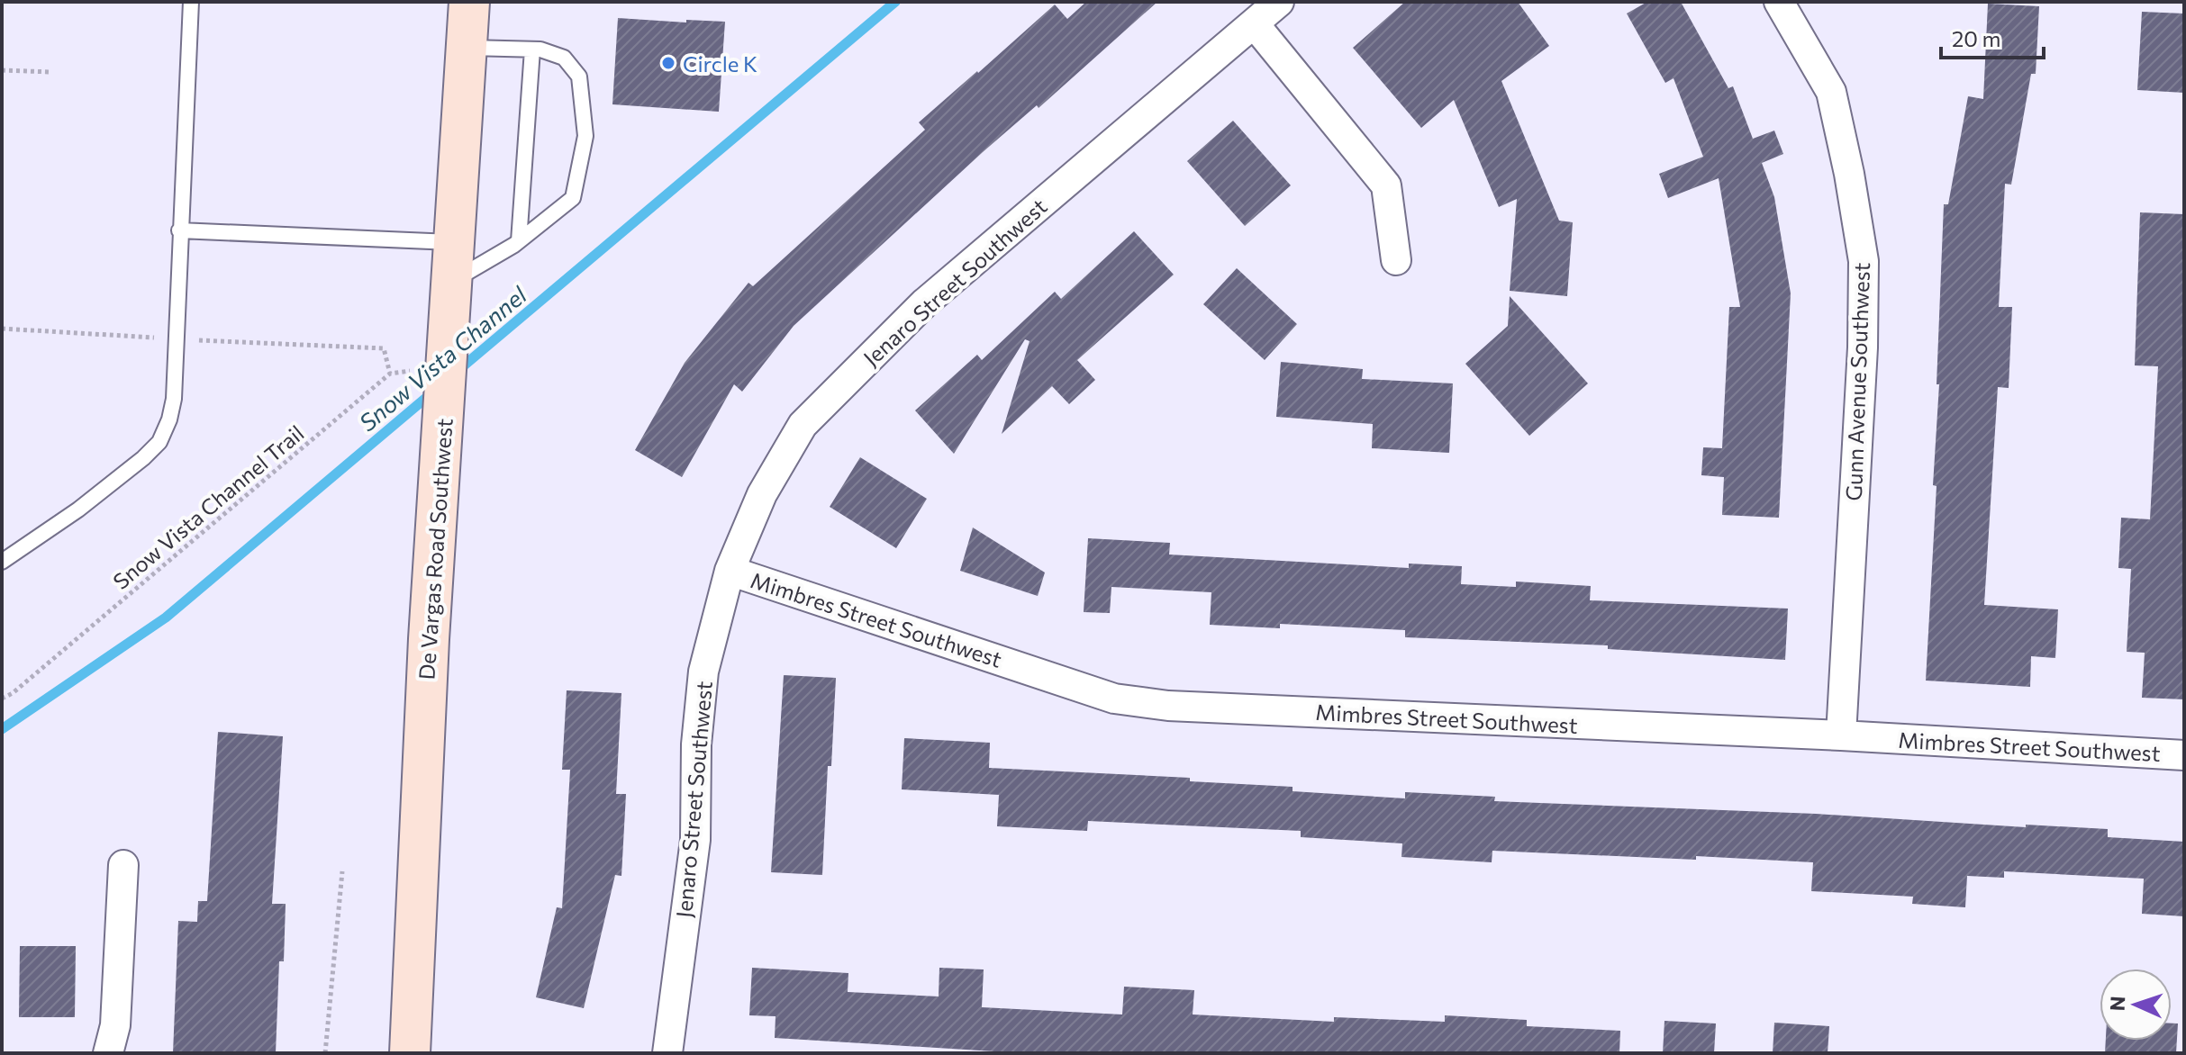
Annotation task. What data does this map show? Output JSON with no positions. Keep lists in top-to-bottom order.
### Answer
{
  "streets": {
    "street": [
      "Jenaro Street Southwest",
      "Gunn Avenue Southwest",
      "De Vargas Road Southwest",
      "Mimbres Street Southwest"
    ],
    "path": ["Snow Vista Channel Trail"]
  },
  "crossings": [
    ["Jenaro Street Southwest", "Mimbres Street Southwest"],
    ["Gunn Avenue Southwest", "Mimbres Street Southwest"]
  ],
  "water": ["Snow Vista Channel"],
  "places": ["Circle K"],
  "scale_bar": "20 m",
  "north": "left"
}
